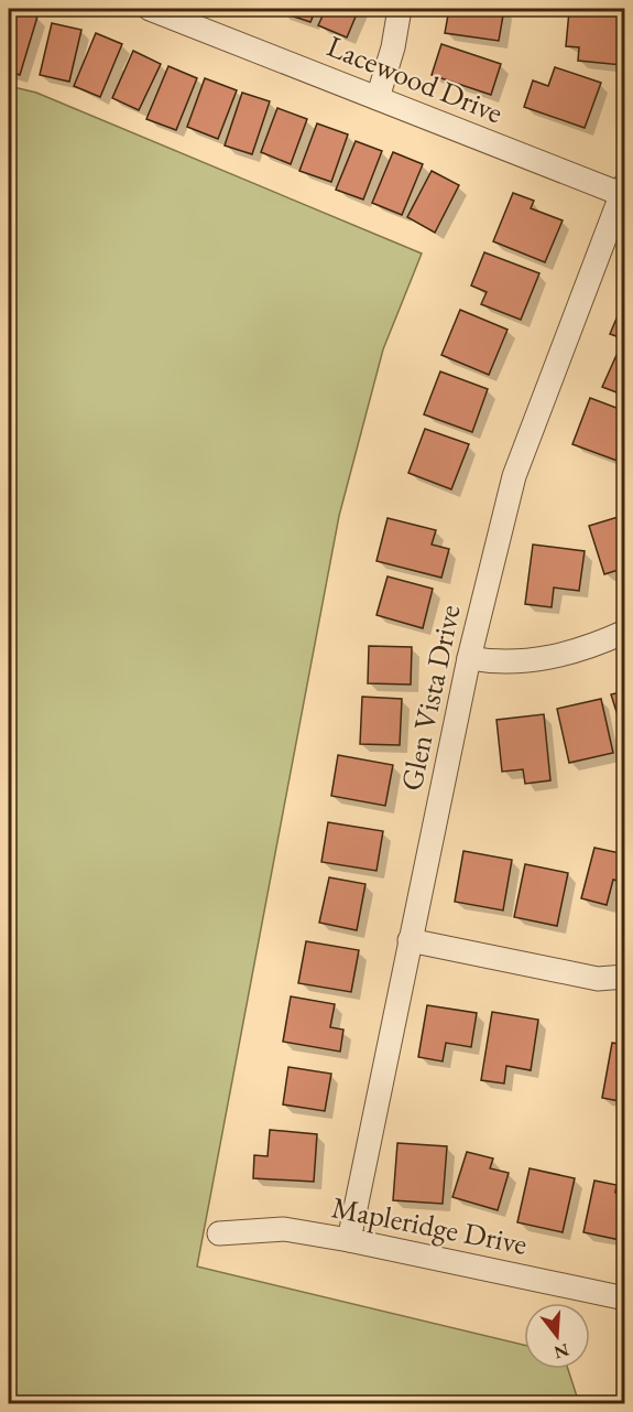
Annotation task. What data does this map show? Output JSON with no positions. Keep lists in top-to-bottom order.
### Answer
{
  "streets": {
    "street": ["Lacewood Drive", "Glen Vista Drive", "Mapleridge Drive"]
  },
  "crossings": [
    ["Lacewood Drive", "Glen Vista Drive"],
    ["Glen Vista Drive", "Mapleridge Drive"]
  ],
  "north": "bottom"
}
